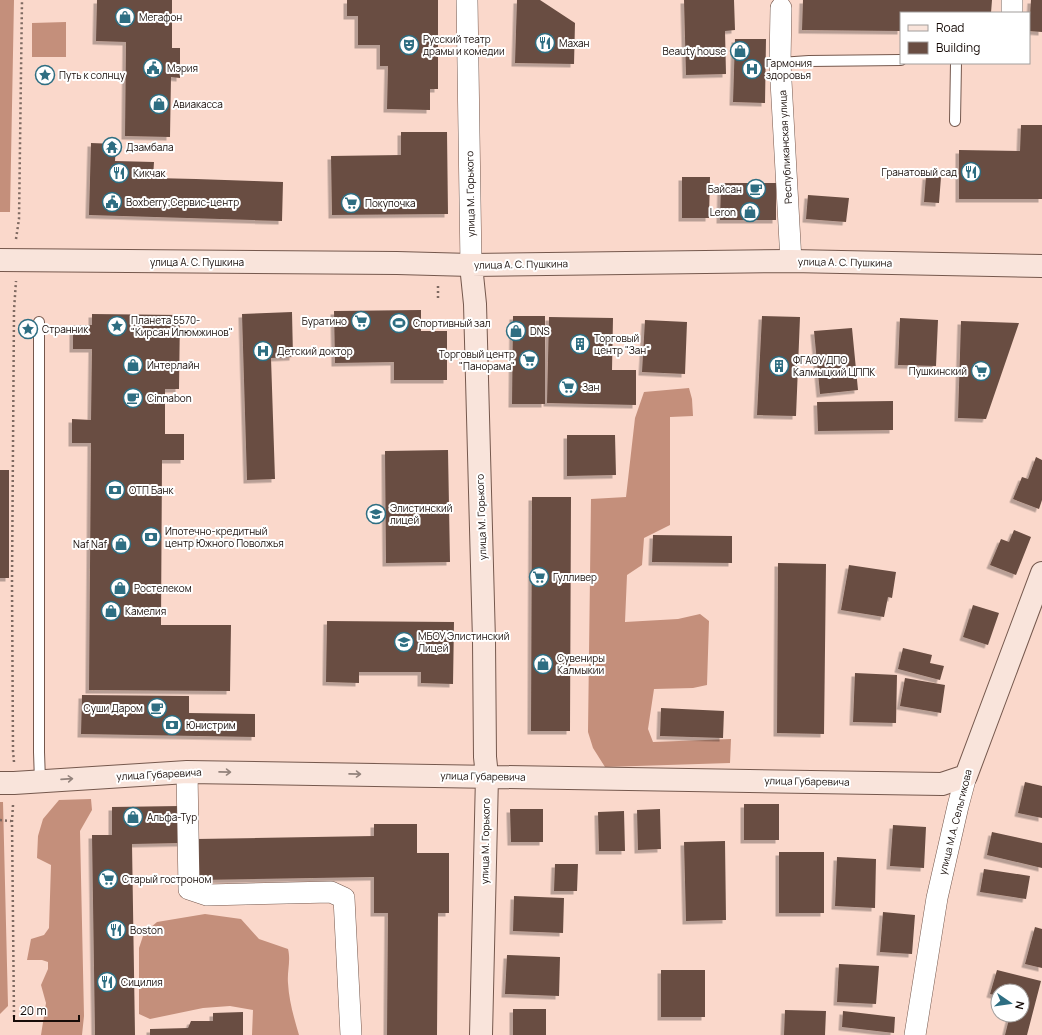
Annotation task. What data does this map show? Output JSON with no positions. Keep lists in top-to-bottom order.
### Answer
{
  "streets": {
    "street": [
      "Республиканская улица",
      "улица М. Горького",
      "улица А. С. Пушкина",
      "улица Губаревича",
      "улица М.А. Сельгикова"
    ]
  },
  "crossings": [
    ["Республиканская улица", "улица А. С. Пушкина"],
    ["улица М. Горького", "улица А. С. Пушкина"],
    ["улица М. Горького", "улица Губаревича"],
    ["улица Губаревича", "улица М.А. Сельгикова"]
  ],
  "one_way": ["улица Губаревича"],
  "places": {
    "shop": [
      "Мегафон",
      "Beauty house",
      "Авиакасса",
      "Leron",
      "DNS",
      "Интерлайн",
      "Naf Naf",
      "Ростелеком",
      "Камелия",
      "Сувениры Калмыкии",
      "Альфа-Тур"
    ],
    "restaurant": [
      "Махан",
      "Гранатовый сад",
      "Кикчак",
      "Boston",
      "Сицилия"
    ],
    "theatre": ["Русский театр драмы и комедии"],
    "public building": ["Мэрия", "Boxberry;Сервис-центр"],
    "hospital": ["Гармония здоровья", "Детский доктор"],
    "place": ["Путь к солнцу", "Планета 5570- \"Кирсан Илюмжинов\"", "Странник"],
    "temple": ["Дзамбала"],
    "cafe": ["Байсан", "Cinnabon", "Суши Даром"],
    "supermarket": [
      "Покупочка",
      "Буратино",
      "Торговый центр \"Панорама\"",
      "Пушкинский",
      "Зан",
      "Гулливер",
      "Старый гостроном"
    ],
    "sports": ["Спортивный зал"],
    "building": ["Торговый центр \"Зан\"", "ФГАОУ ДПО Калмыцкий ЦППК"],
    "bank": ["ОТП Банк", "Ипотечно-кредитный центр Южного Поволжья", "Юнистрим"],
    "school or university": ["Элистинский лицей", "МБОУ Элистинский Лицей"]
  },
  "legend": ["Road", "Building"],
  "scale_bar": "20 m",
  "north": "right"
}
